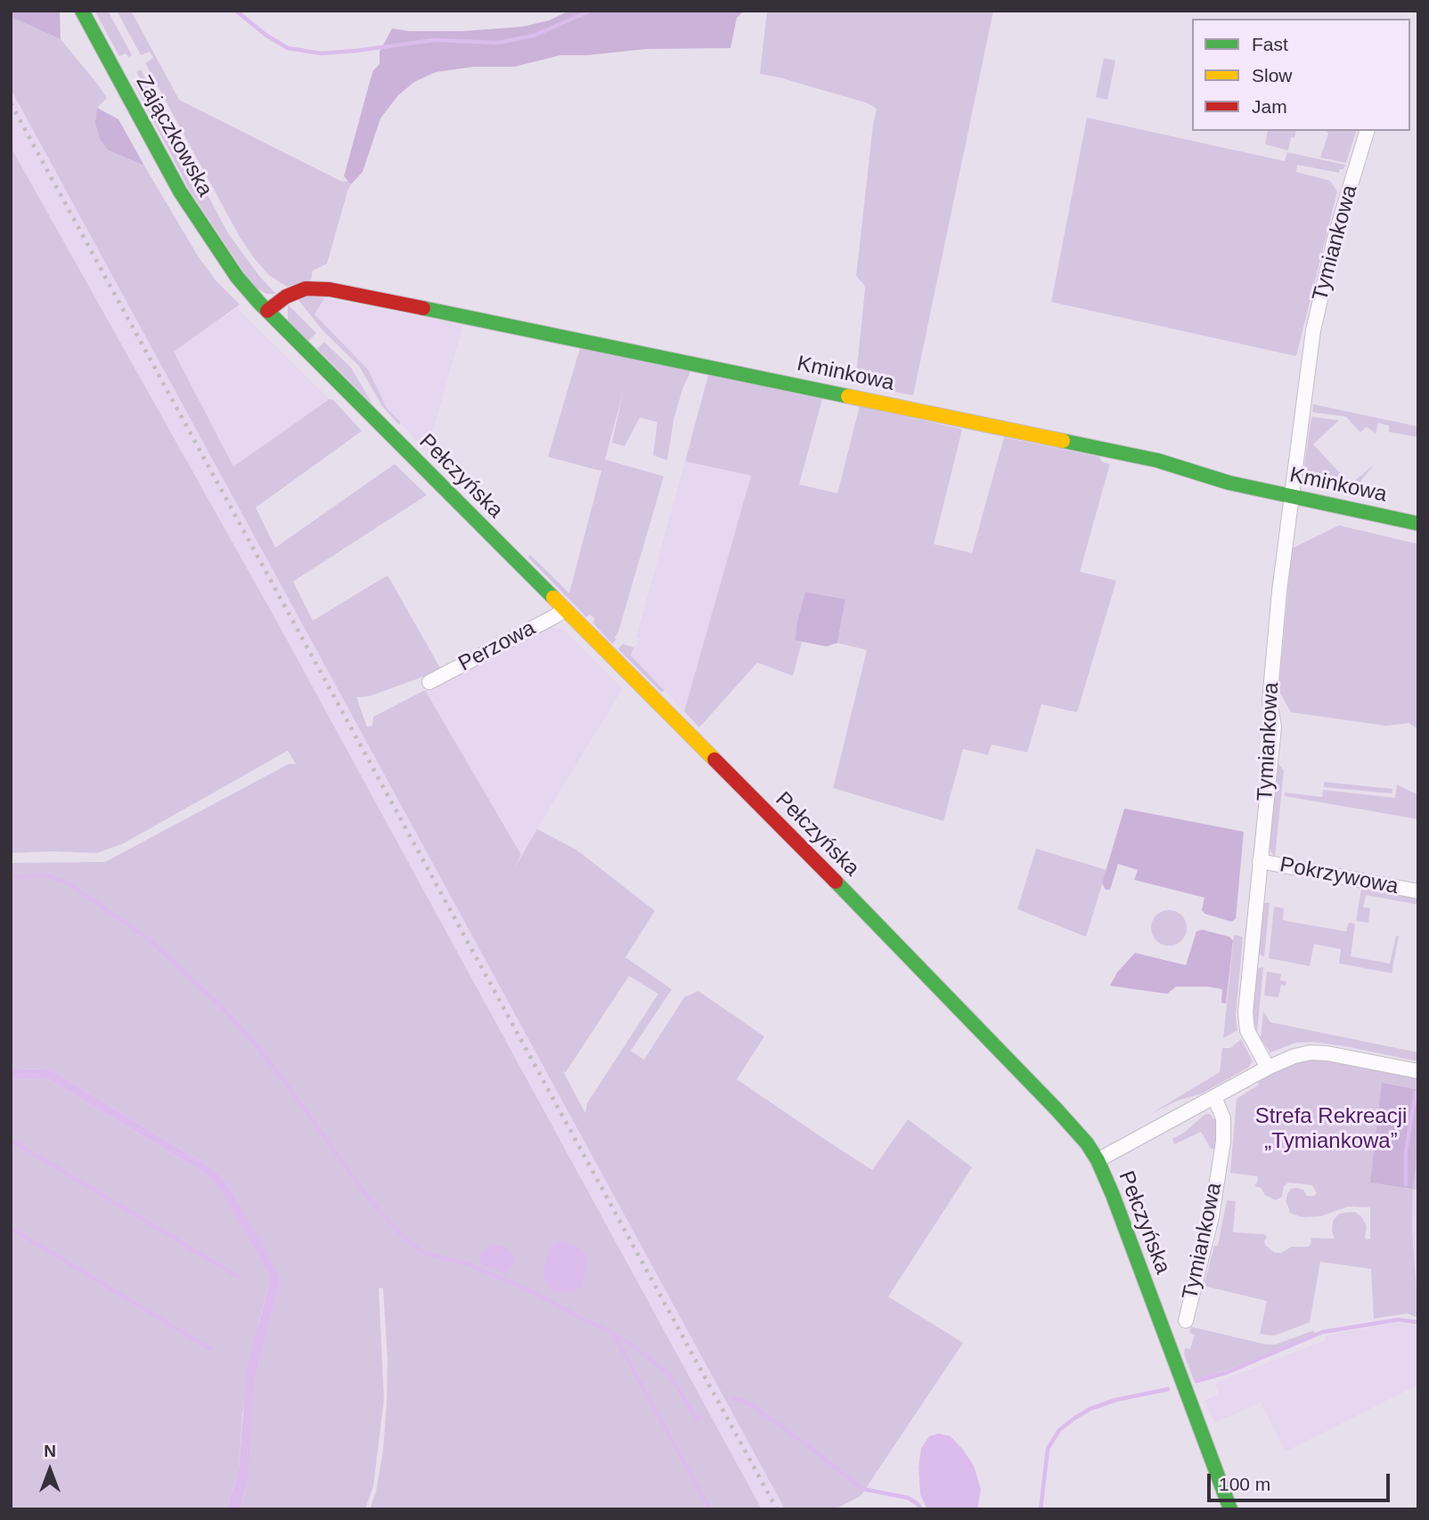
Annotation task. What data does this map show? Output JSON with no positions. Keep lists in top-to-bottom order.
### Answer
{
  "streets": {
    "main road": ["Zajączkowska", "Kminkowa", "Pełczyńska"],
    "street": ["Tymiankowa", "Perzowa", "Pokrzywowa"]
  },
  "crossings": [
    ["Zajączkowska", "Pełczyńska"],
    ["Tymiankowa", "Kminkowa"],
    ["Tymiankowa", "Pokrzywowa"],
    ["Kminkowa", "Pełczyńska"],
    ["Pełczyńska", "Perzowa"]
  ],
  "parks": ["Strefa Rekreacji „Tymiankowa”"],
  "legend": ["Fast", "Slow", "Jam"],
  "scale_bar": "100 m",
  "north": "top"
}
